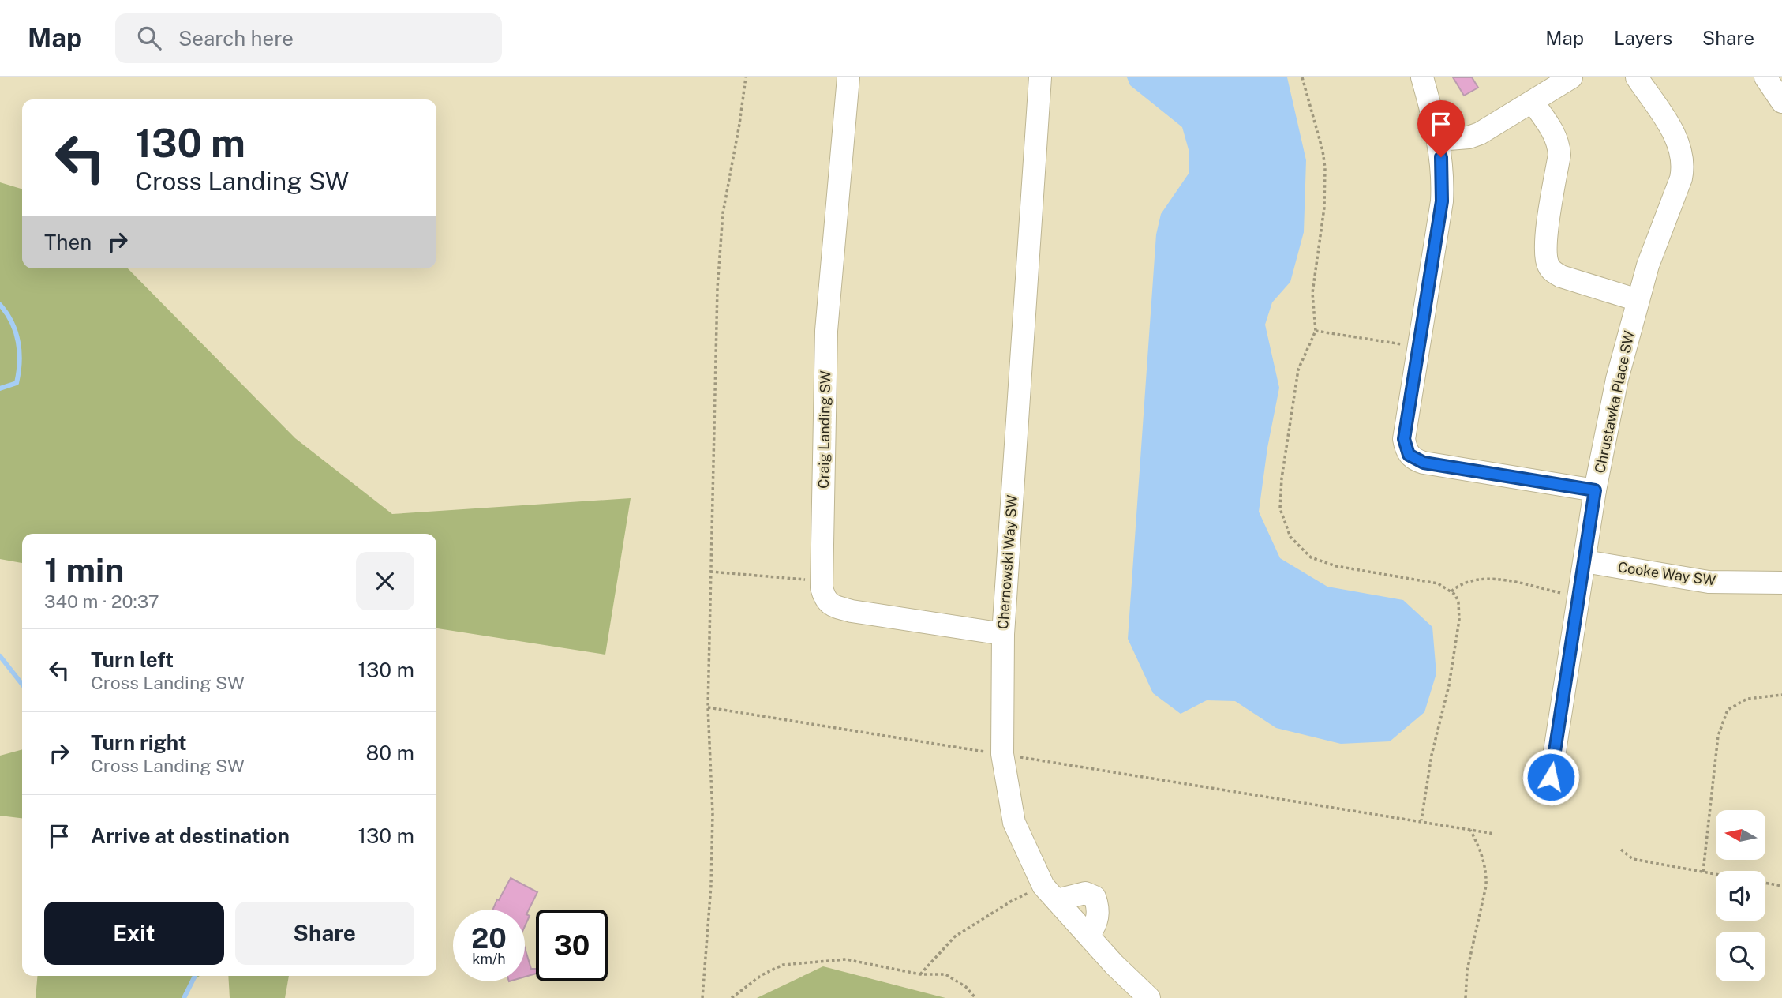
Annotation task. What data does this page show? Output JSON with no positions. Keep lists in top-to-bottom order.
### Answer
{
  "streets": {
    "street": [
      "Chrustawka Place SW",
      "Craig Landing SW",
      "Chernowski Way SW",
      "Cooke Way SW"
    ]
  },
  "crossings": [
    ["Chrustawka Place SW", "Cooke Way SW"],
    ["Craig Landing SW", "Chernowski Way SW"]
  ],
  "north": "left",
  "page": {
    "header": "Map",
    "search": "Search here",
    "nav": ["Map", "Layers", "Share"],
    "turn": ["130 m", "Cross Landing SW"],
    "then": "Then",
    "heading": ["1 min", "340 m · 20:37"],
    "list": [
      {
        "name": "Turn left",
        "note": "Cross Landing SW",
        "value": "130 m"
      },
      {
        "name": "Turn right",
        "note": "Cross Landing SW",
        "value": "80 m"
      },
      {
        "name": "Arrive at destination",
        "value": "130 m"
      }
    ],
    "buttons": ["Exit", "Share"],
    "speed": "20 km/h",
    "limit": "30"
  }
}
